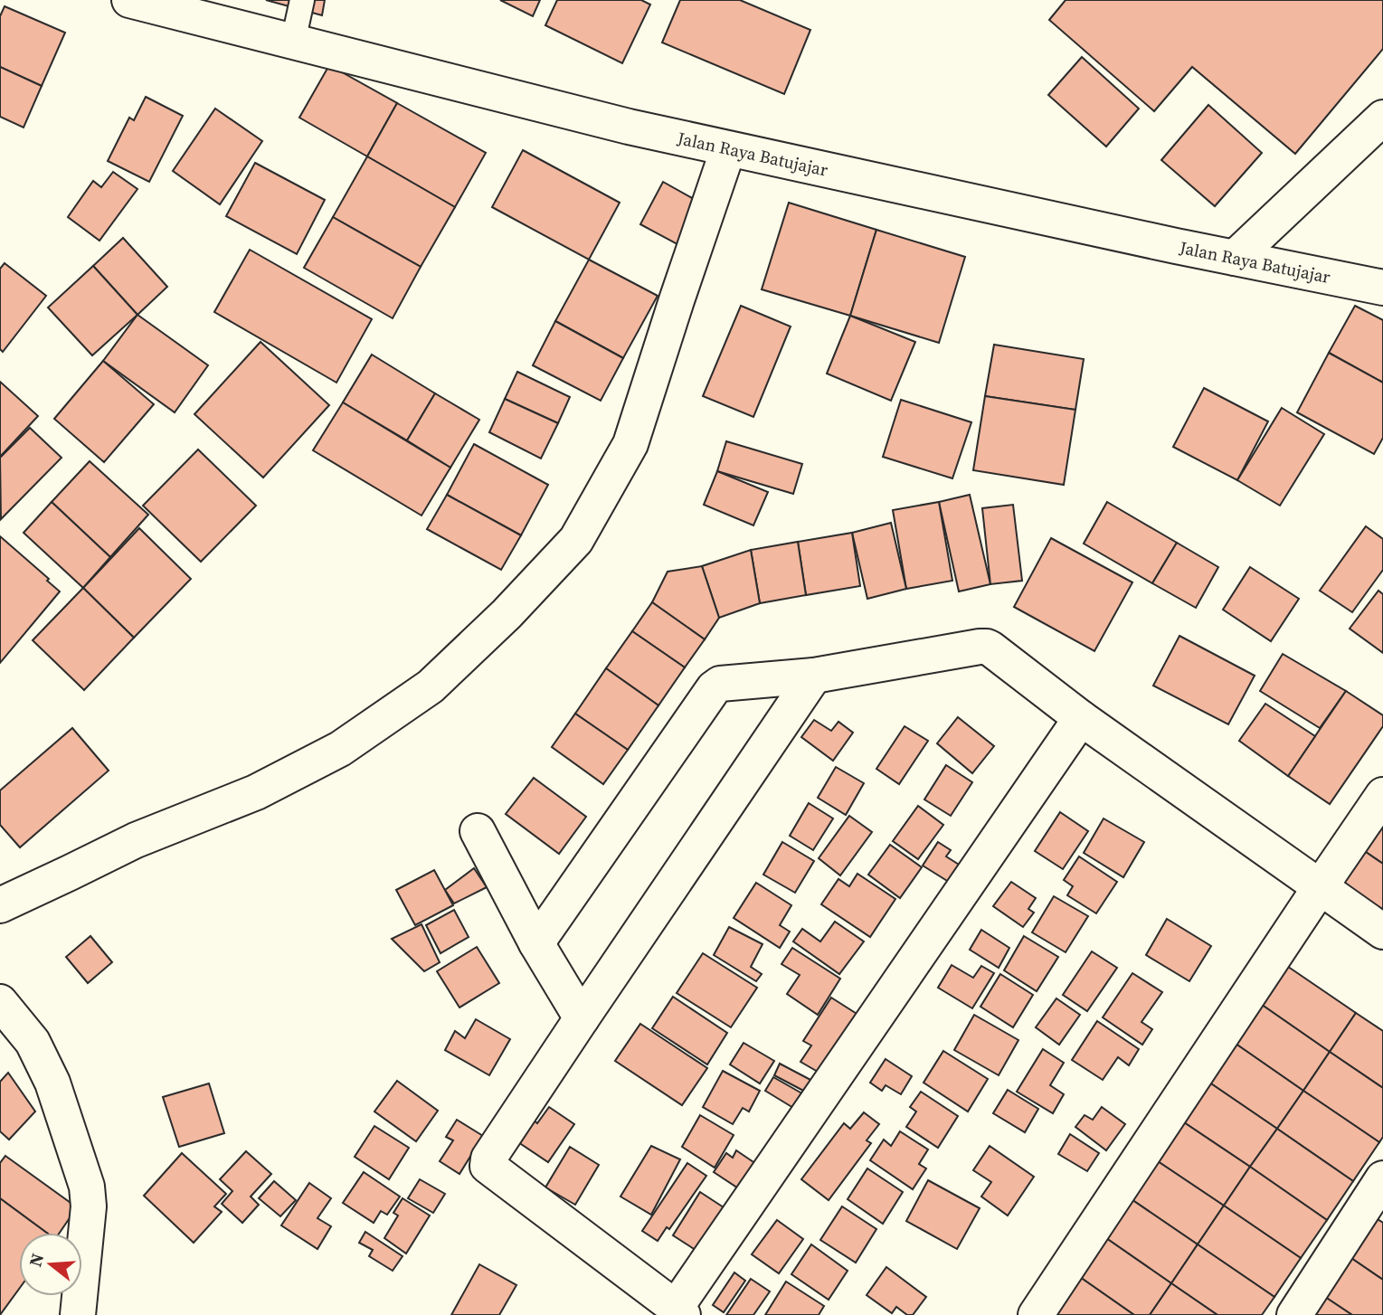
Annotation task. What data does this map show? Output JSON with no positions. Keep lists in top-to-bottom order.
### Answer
{
  "streets": {
    "main road": ["Jalan Raya Batujajar"]
  },
  "north": "left"
}
